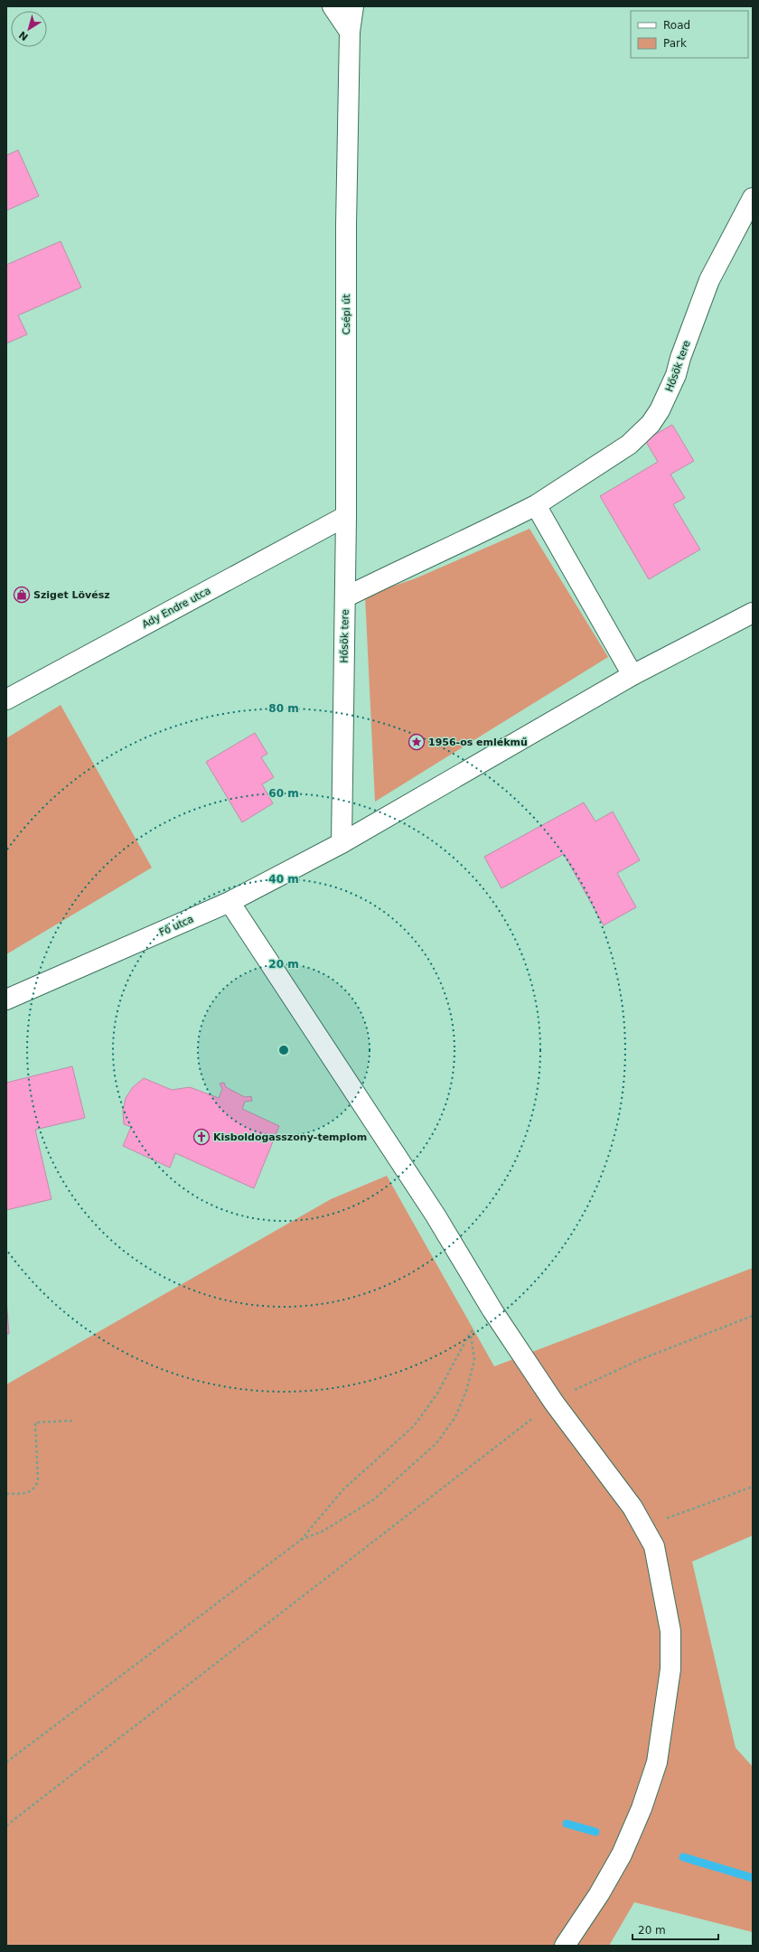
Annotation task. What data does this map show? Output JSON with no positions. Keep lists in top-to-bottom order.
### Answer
{
  "streets": {
    "street": [
      "Csépi út",
      "Hősök tere",
      "Ady Endre utca",
      "Fő utca"
    ]
  },
  "crossings": [
    ["Csépi út", "Hősök tere"],
    ["Csépi út", "Ady Endre utca"],
    ["Hősök tere", "Fő utca"]
  ],
  "places": {
    "shop": ["Sziget Lövész"],
    "place": ["1956-os emlékmű"],
    "church": ["Kisboldogasszony-templom"]
  },
  "legend": ["Road", "Park"],
  "scale_bar": "20 m",
  "north": "bottom left",
  "rings": [
    "80 m",
    "60 m",
    "40 m",
    "20 m"
  ]
}
